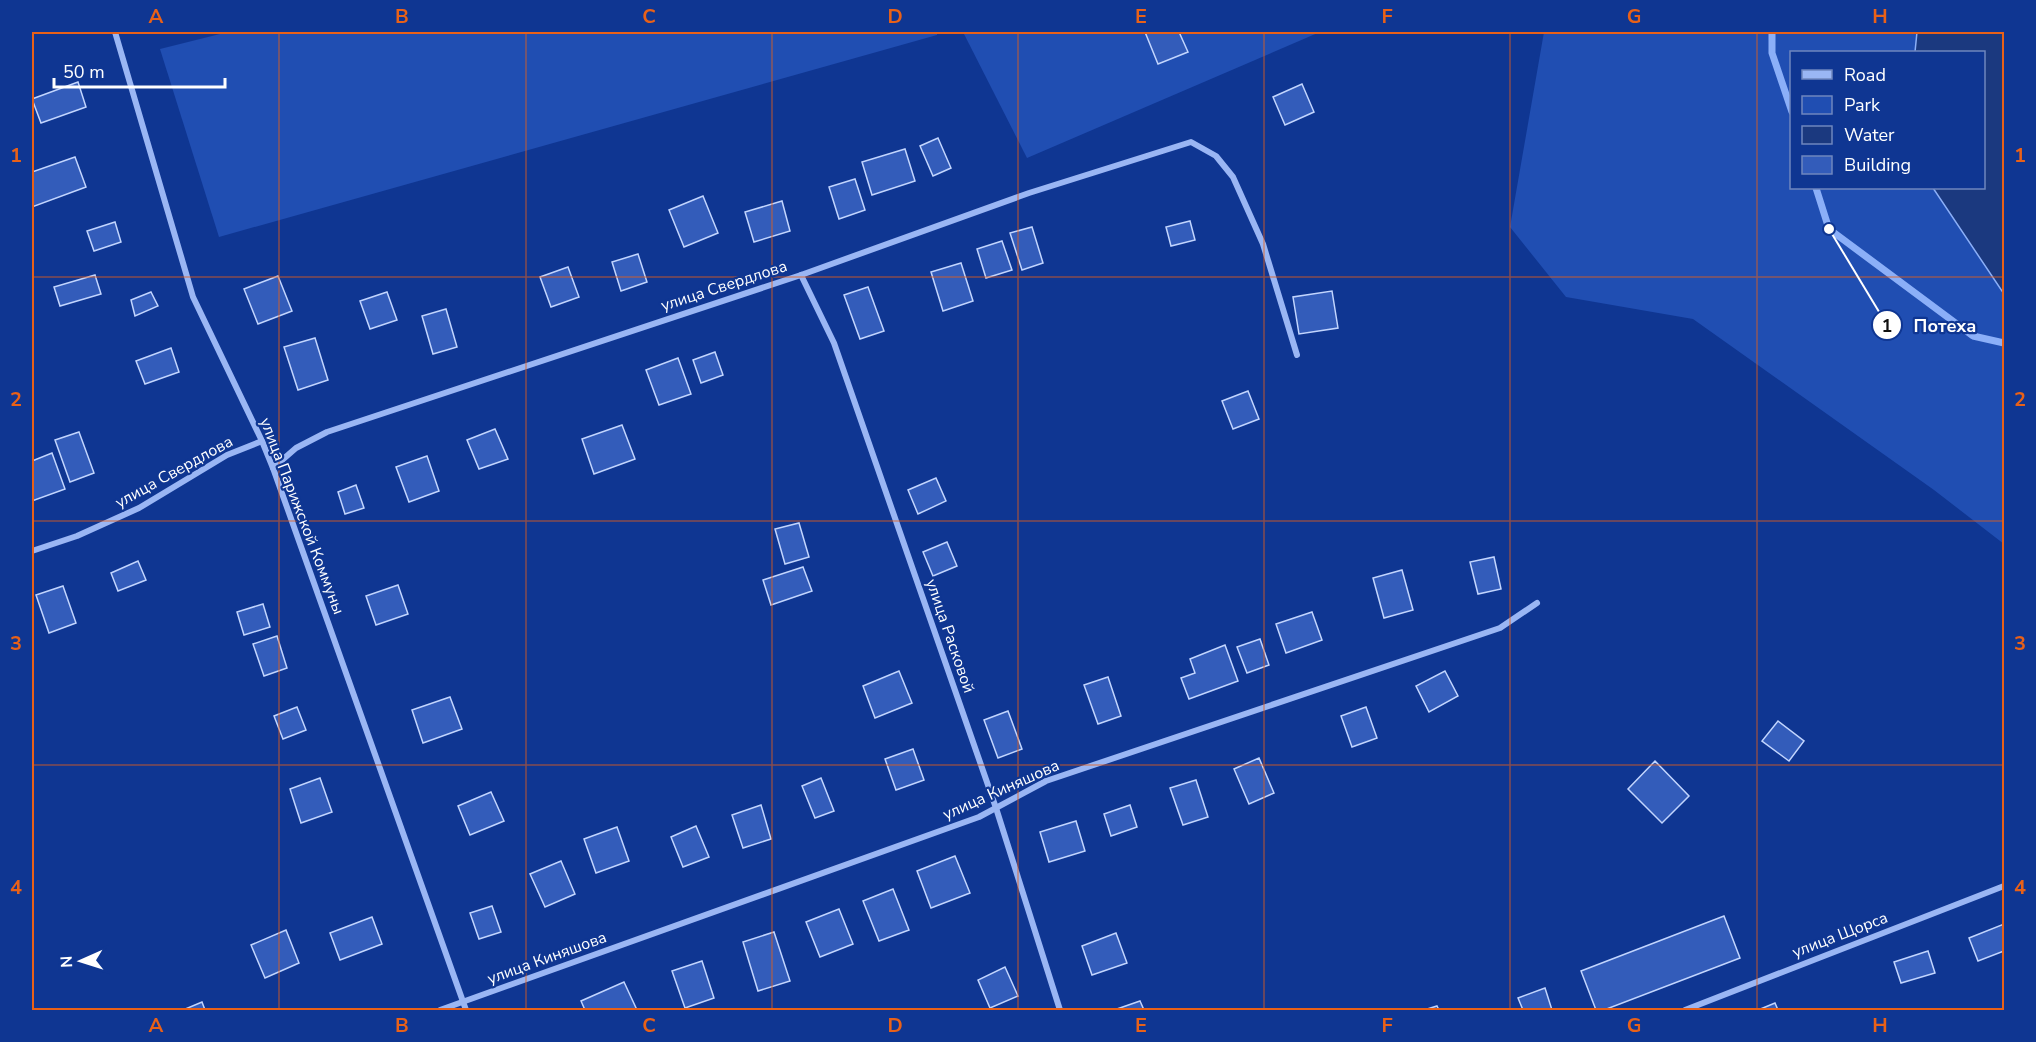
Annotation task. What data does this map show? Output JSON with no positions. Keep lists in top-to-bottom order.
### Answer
{
  "streets": {
    "street": [
      "улица Свердлова",
      "улица Парижской Коммуны",
      "улица Расковой",
      "улица Киняшова",
      "улица Щорса"
    ]
  },
  "crossings": [
    ["улица Свердлова", "улица Парижской Коммуны"],
    ["улица Свердлова", "улица Расковой"],
    ["улица Парижской Коммуны", "улица Киняшова"],
    ["улица Расковой", "улица Киняшова"]
  ],
  "places": ["Потеха"],
  "legend": [
    "Road",
    "Park",
    "Water",
    "Building"
  ],
  "scale_bar": "50 m",
  "north": "left",
  "grid": {
    "columns": [
      "A",
      "B",
      "C",
      "D",
      "E",
      "F",
      "G",
      "H"
    ],
    "rows": [
      "1",
      "2",
      "3",
      "4"
    ]
  }
}
